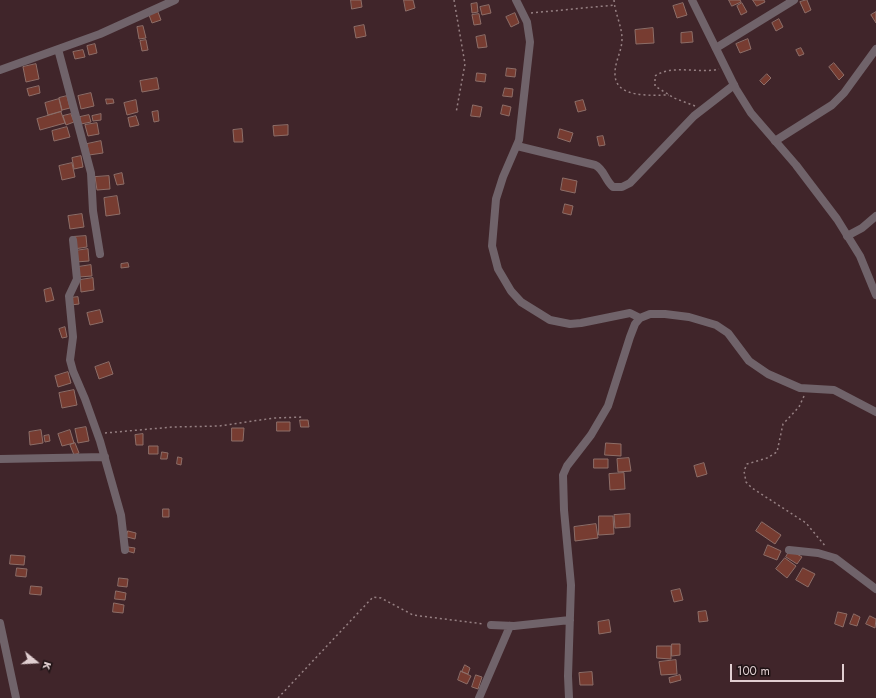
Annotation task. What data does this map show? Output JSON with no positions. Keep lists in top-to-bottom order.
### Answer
{
  "scale_bar": "100 m",
  "north": "right"
}
